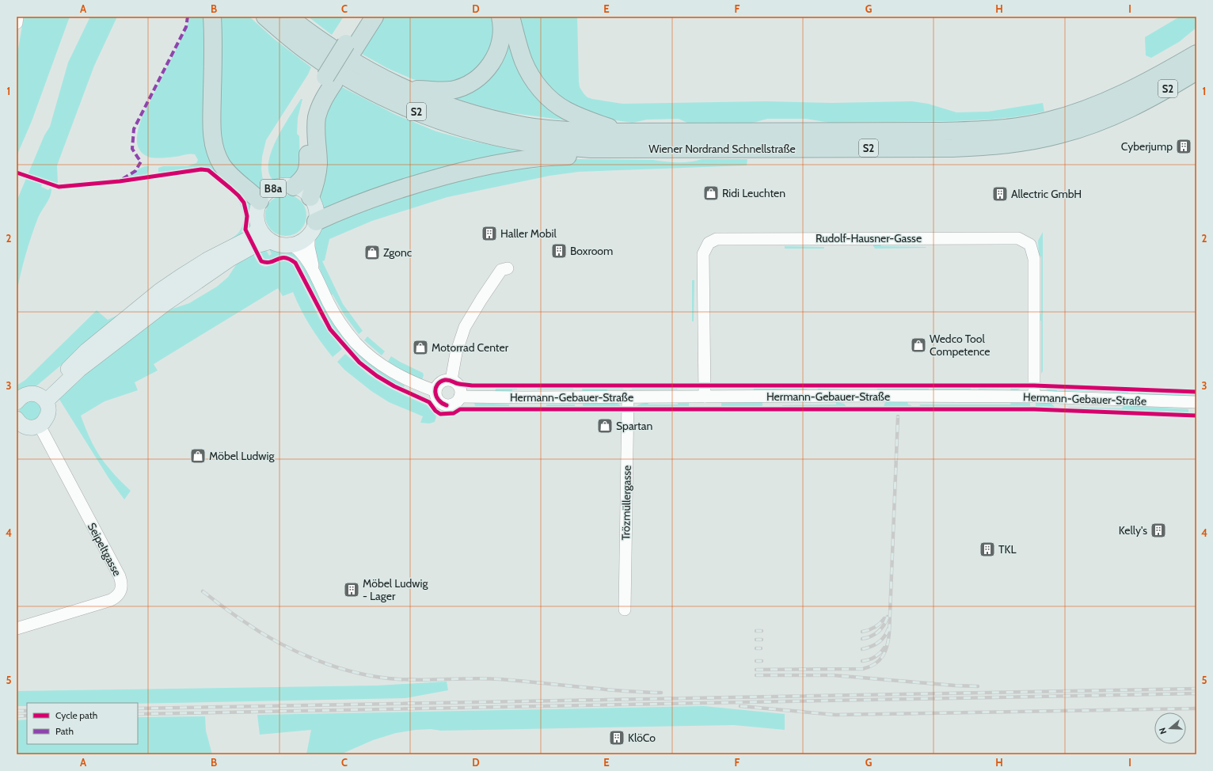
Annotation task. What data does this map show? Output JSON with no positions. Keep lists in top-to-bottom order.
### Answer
{
  "streets": {
    "highway": ["S2", "Wiener Nordrand Schnellstraße"],
    "main road": ["B8a"],
    "street": [
      "Rudolf-Hausner-Gasse",
      "Hermann-Gebauer-Straße",
      "Trözmüllergasse",
      "Seipeltgasse"
    ]
  },
  "crossings": [
    ["Rudolf-Hausner-Gasse", "Hermann-Gebauer-Straße"],
    ["Hermann-Gebauer-Straße", "Trözmüllergasse"]
  ],
  "places": {
    "building": [
      "Cyberjump",
      "Allectric GmbH",
      "Haller Mobil",
      "Boxroom",
      "Kelly's",
      "TKL",
      "Möbel Ludwig - Lager",
      "KlöCo"
    ],
    "shop": [
      "Ridi Leuchten",
      "Zgonc",
      "Wedco Tool Competence",
      "Motorrad Center",
      "Spartan",
      "Möbel Ludwig"
    ]
  },
  "legend": ["Cycle path", "Path"],
  "north": "left",
  "grid": {
    "columns": [
      "A",
      "B",
      "C",
      "D",
      "E",
      "F",
      "G",
      "H",
      "I"
    ],
    "rows": [
      "1",
      "2",
      "3",
      "4",
      "5"
    ]
  }
}
